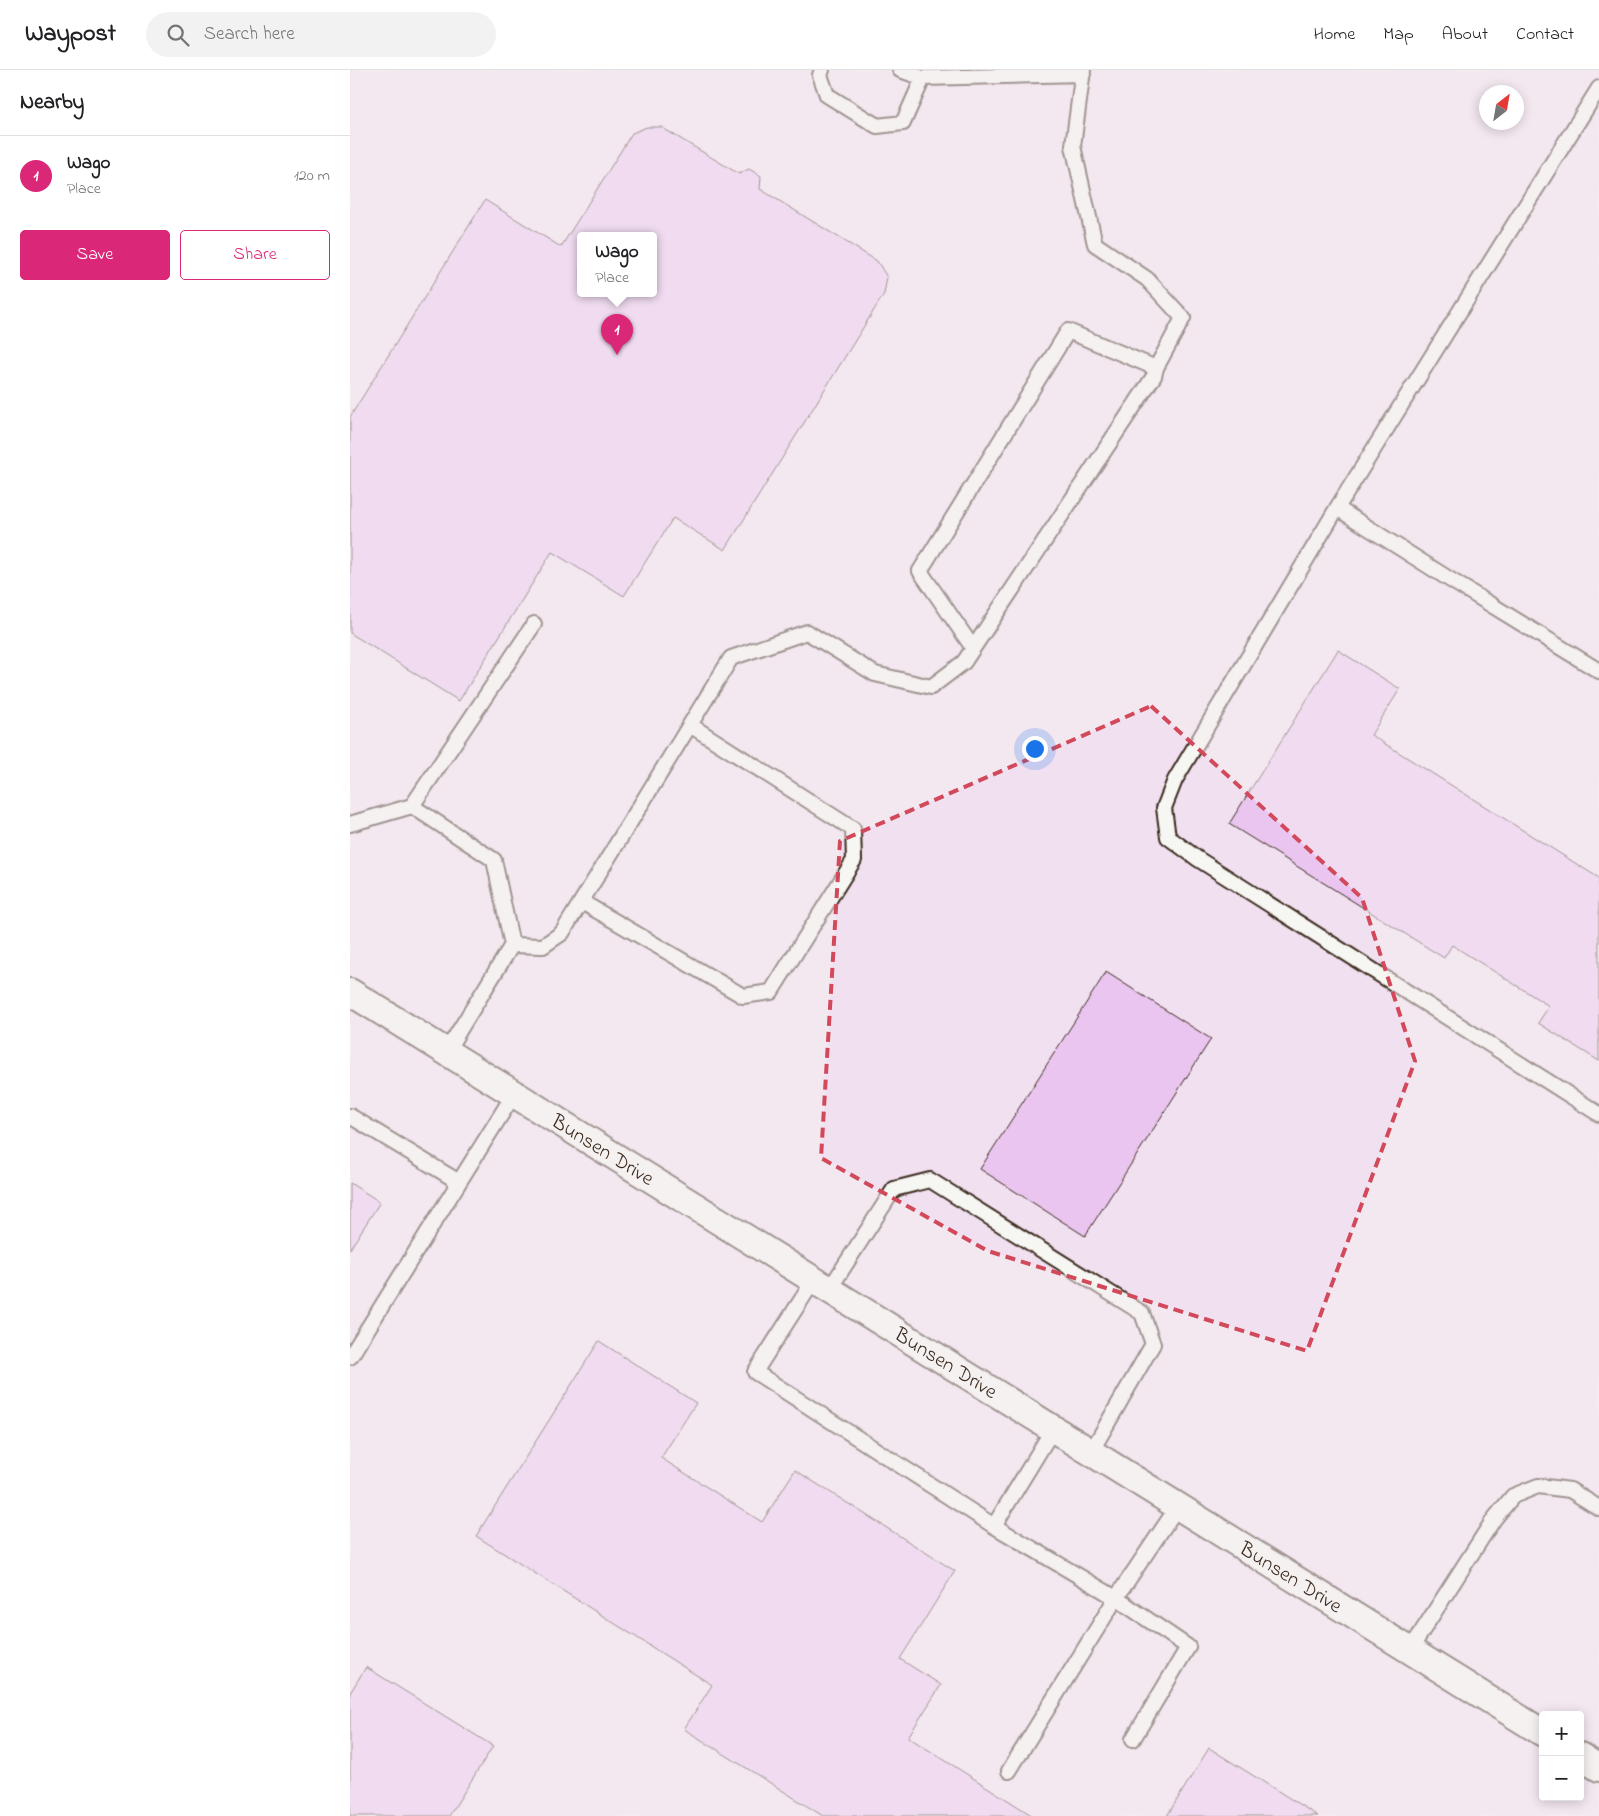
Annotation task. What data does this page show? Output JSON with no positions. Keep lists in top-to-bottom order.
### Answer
{
  "streets": {
    "street": ["Bunsen Drive"]
  },
  "north": "top right",
  "page": {
    "header": "Waypost",
    "search": "Search here",
    "nav": [
      "Home",
      "Map",
      "About",
      "Contact"
    ],
    "heading": "Nearby",
    "list": [
      {
        "mark": "1",
        "name": "Wago",
        "note": "Place",
        "value": "120 m"
      }
    ],
    "buttons": ["Save", "Share"],
    "popup": ["Wago", "Place"],
    "pins": "1",
    "map_buttons": ["+", "−"]
  }
}
